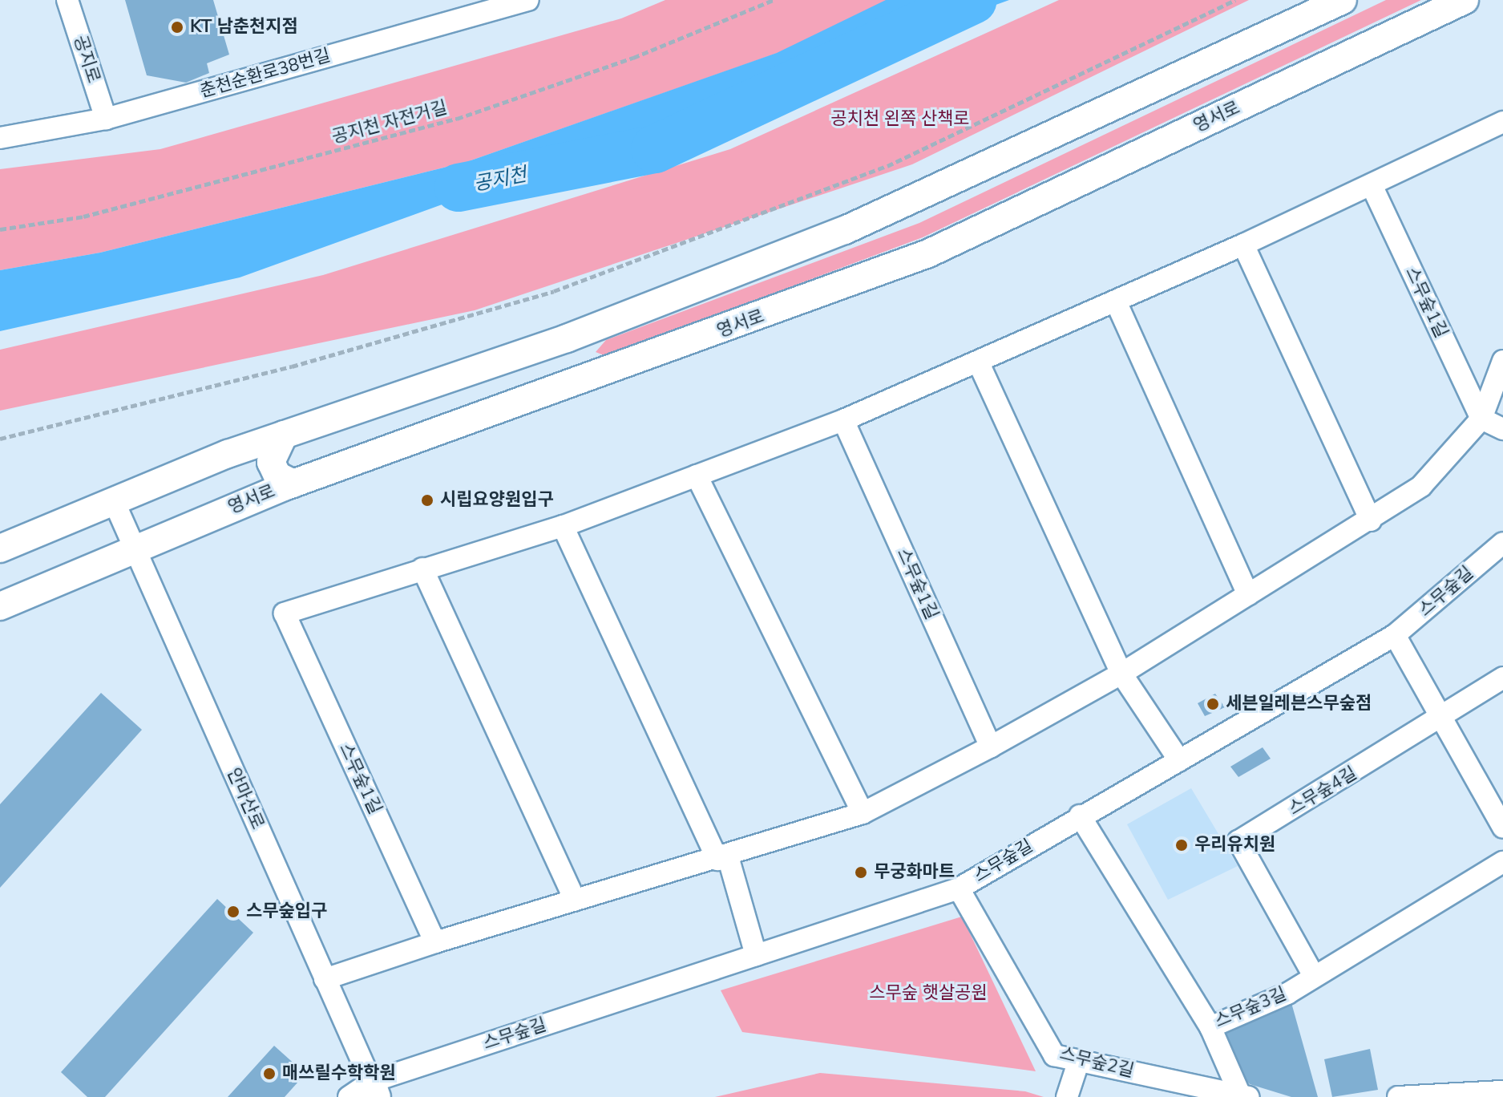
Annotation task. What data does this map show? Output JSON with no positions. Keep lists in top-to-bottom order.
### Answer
{
  "streets": {
    "street": [
      "공지로",
      "춘천순환로38번길",
      "영서로",
      "스무숲1길",
      "스무숲길",
      "스무숲4길",
      "안마산로",
      "스무숲3길",
      "스무숲2길"
    ],
    "path": ["공지천 자전거길"]
  },
  "crossings": [
    ["공지로", "춘천순환로38번길"],
    ["영서로", "안마산로"],
    ["스무숲길", "안마산로"],
    ["스무숲길", "스무숲3길"],
    ["스무숲길", "스무숲2길"],
    ["스무숲4길", "스무숲3길"]
  ],
  "water": ["공지천"],
  "parks": ["공치천 왼쪽 산책로", "스무숲 햇살공원"],
  "places": [
    "KT 남춘천지점",
    "시립요양원입구",
    "세븐일레븐스무숲점",
    "우리유치원",
    "무궁화마트",
    "스무숲입구",
    "매쓰릴수학학원"
  ]
}
